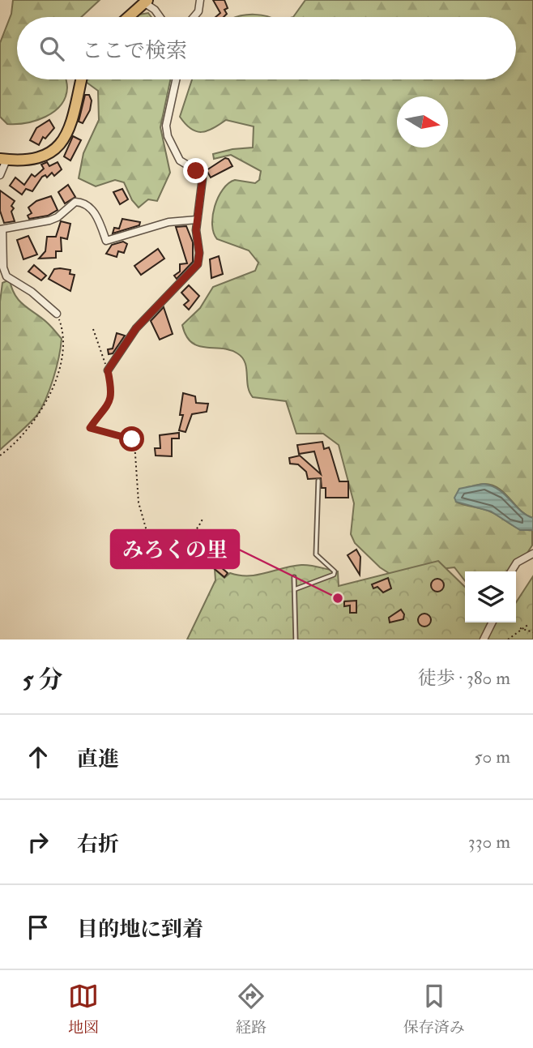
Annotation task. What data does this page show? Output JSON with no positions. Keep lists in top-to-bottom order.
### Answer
{
  "places": ["みろくの里"],
  "north": "right",
  "page": {
    "search": "ここで検索",
    "heading": ["5 分", "徒歩 · 380 m"],
    "list": [
      ["直進", "50 m"],
      ["右折", "330 m"],
      "目的地に到着"
    ],
    "nav": ["地図", "経路", "保存済み"]
  }
}
